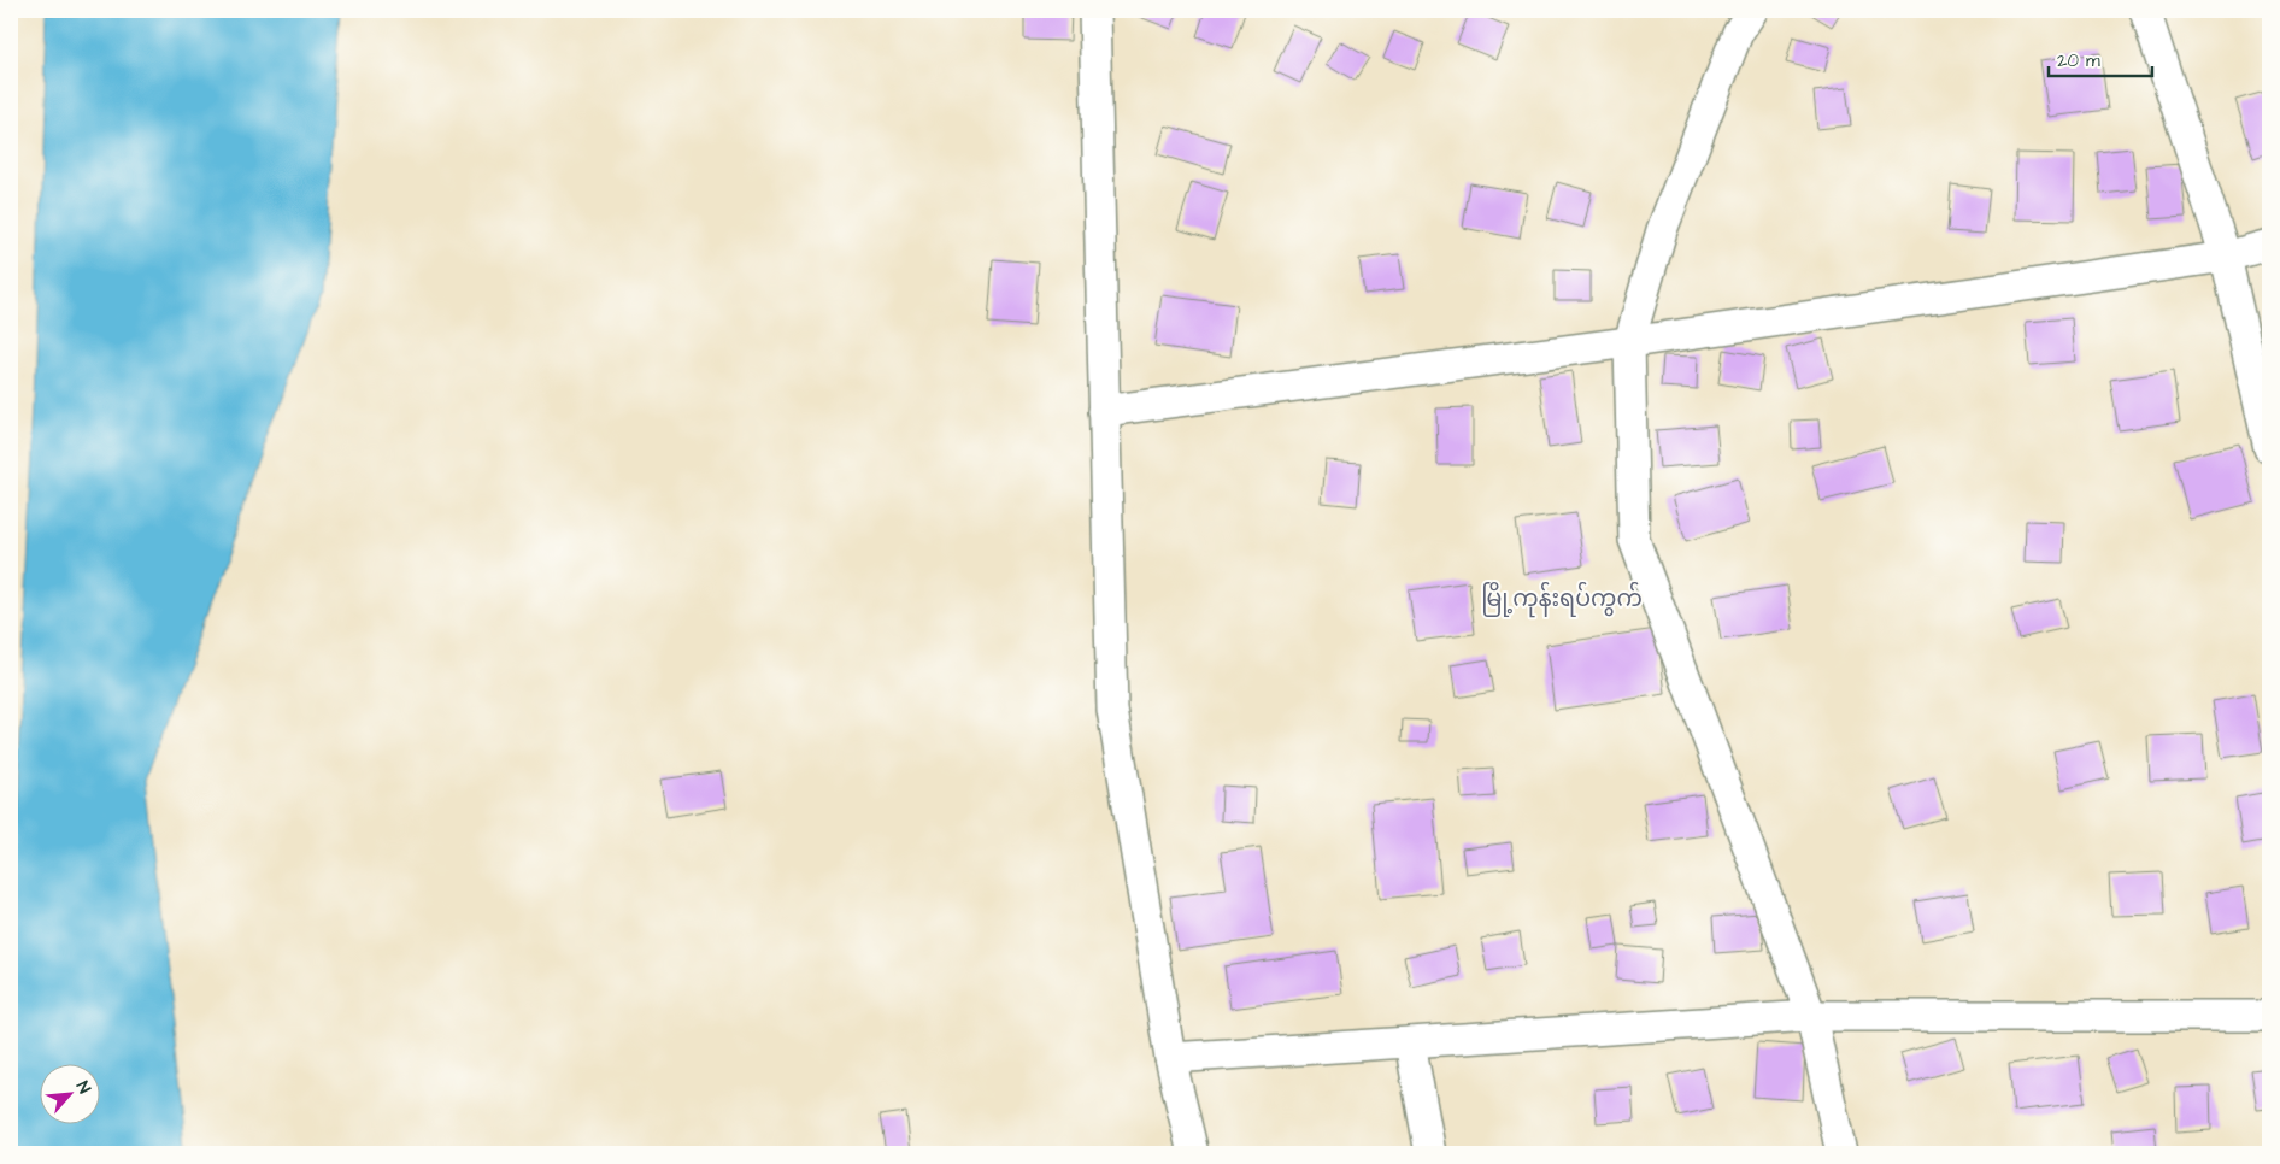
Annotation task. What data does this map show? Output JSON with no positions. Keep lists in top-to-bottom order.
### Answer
{
  "districts": ["မြို့ကုန်းရပ်ကွက်"],
  "scale_bar": "20 m",
  "north": "top right"
}
